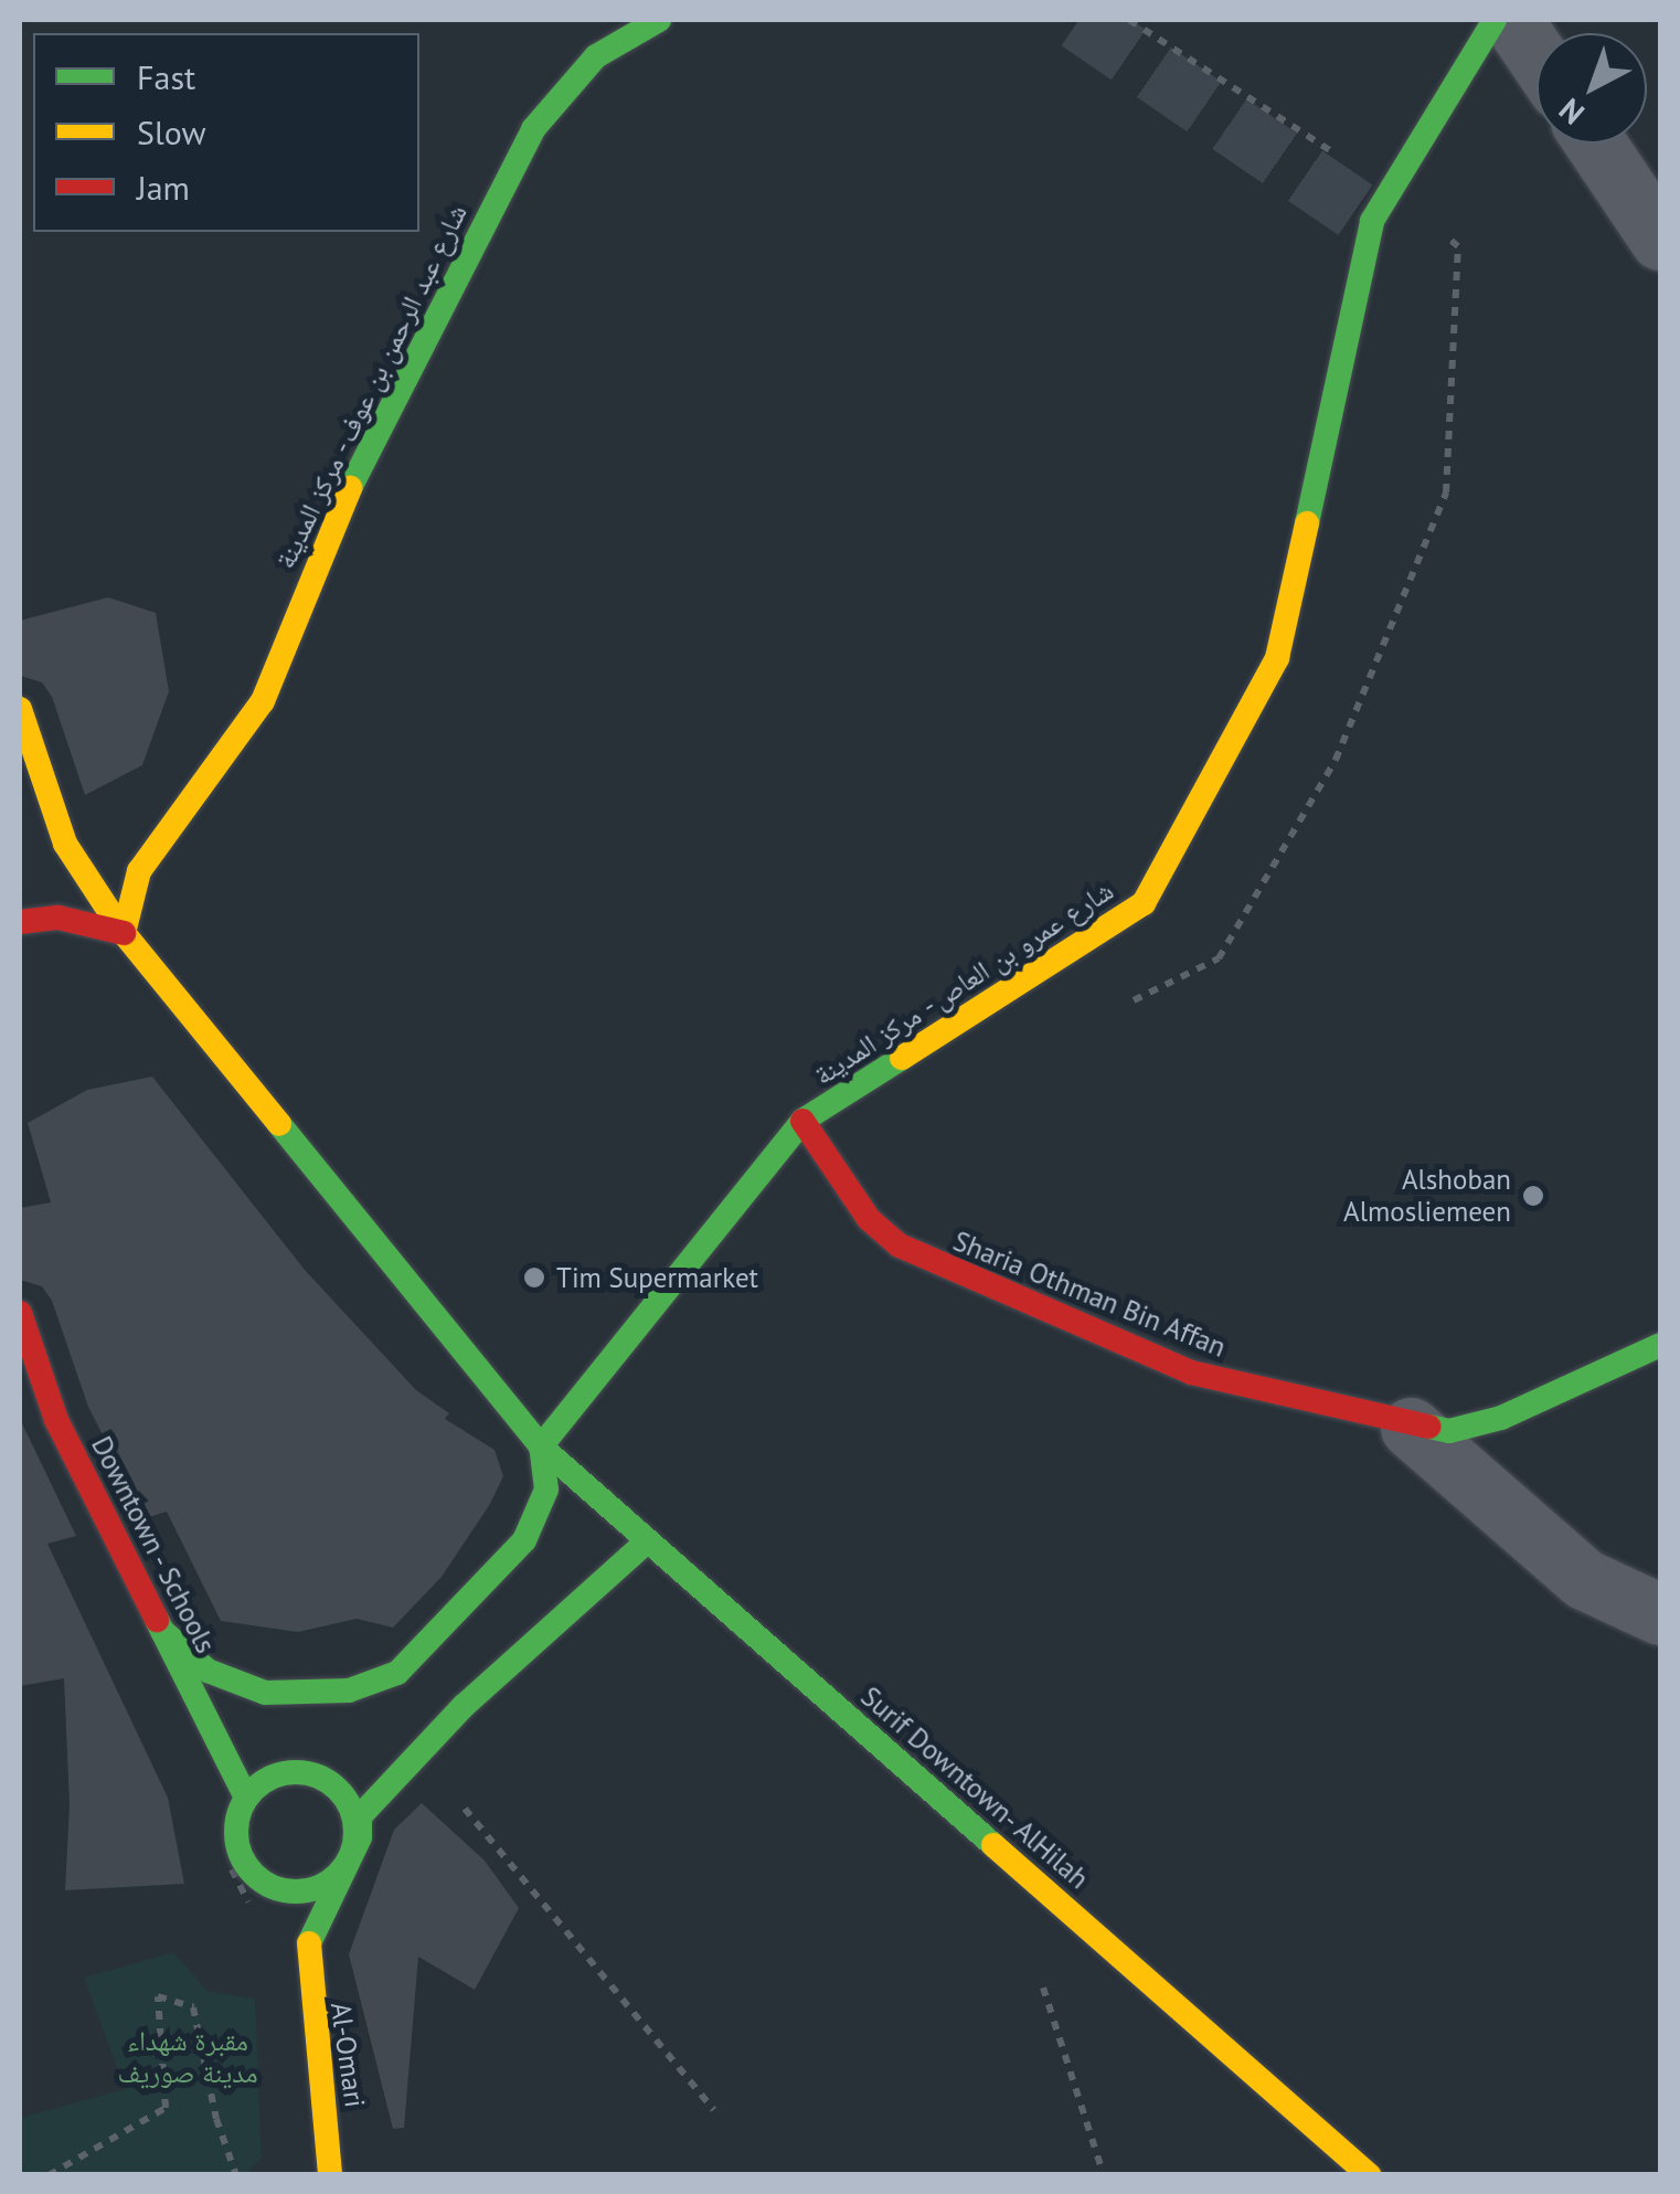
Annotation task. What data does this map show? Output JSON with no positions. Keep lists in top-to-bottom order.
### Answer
{
  "streets": {
    "main road": [
      "شارع عبد الرحمن بن عوف - مركز المدينة",
      "شارع عمرو بن العاص - مركز المدينة",
      "Sharia Othman Bin Affan",
      "Downtown - Schools",
      "Surif Downtown- AlHilah",
      "Al-Omari"
    ]
  },
  "crossings": [
    ["شارع عبد الرحمن بن عوف - مركز المدينة", "Surif Downtown- AlHilah"],
    ["شارع عمرو بن العاص - مركز المدينة", "Sharia Othman Bin Affan"],
    ["شارع عمرو بن العاص - مركز المدينة", "Surif Downtown- AlHilah"],
    ["Downtown - Schools", "Al-Omari"]
  ],
  "parks": ["مقبرة شهداء مدينة صوريف"],
  "places": ["Alshoban Almosliemeen", "Tim Supermarket"],
  "legend": ["Fast", "Slow", "Jam"],
  "north": "bottom left"
}
